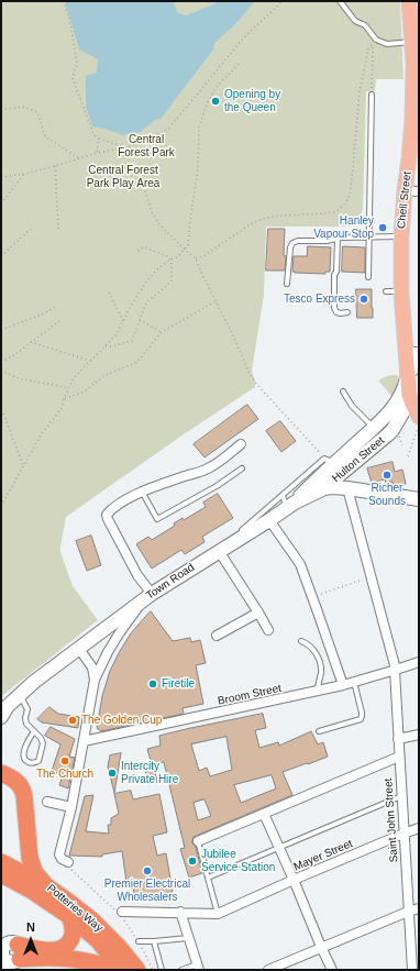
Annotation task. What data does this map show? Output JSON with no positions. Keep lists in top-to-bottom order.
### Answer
{
  "streets": {
    "highway": ["Potteries Way"],
    "main road": ["Chell Street", "Hulton Street", "Town Road"],
    "street": ["Broom Street", "Saint John Street", "Mayer Street"]
  },
  "crossings": [
    ["Chell Street", "Hulton Street"],
    ["Hulton Street", "Town Road"],
    ["Town Road", "Saint John Street"],
    ["Broom Street", "Saint John Street"],
    ["Saint John Street", "Mayer Street"]
  ],
  "parks": ["Central Forest Park", "Central Forest Park Play Area"],
  "places": [
    "Opening by the Queen",
    "Hanley Vapour Stop",
    "Tesco Express",
    "Richer Sounds",
    "Firetile",
    "The Golden Cup",
    "The Church",
    "Intercity Private Hire",
    "Jubilee Service Station",
    "Premier Electrical Wholesalers"
  ],
  "north": "top"
}
